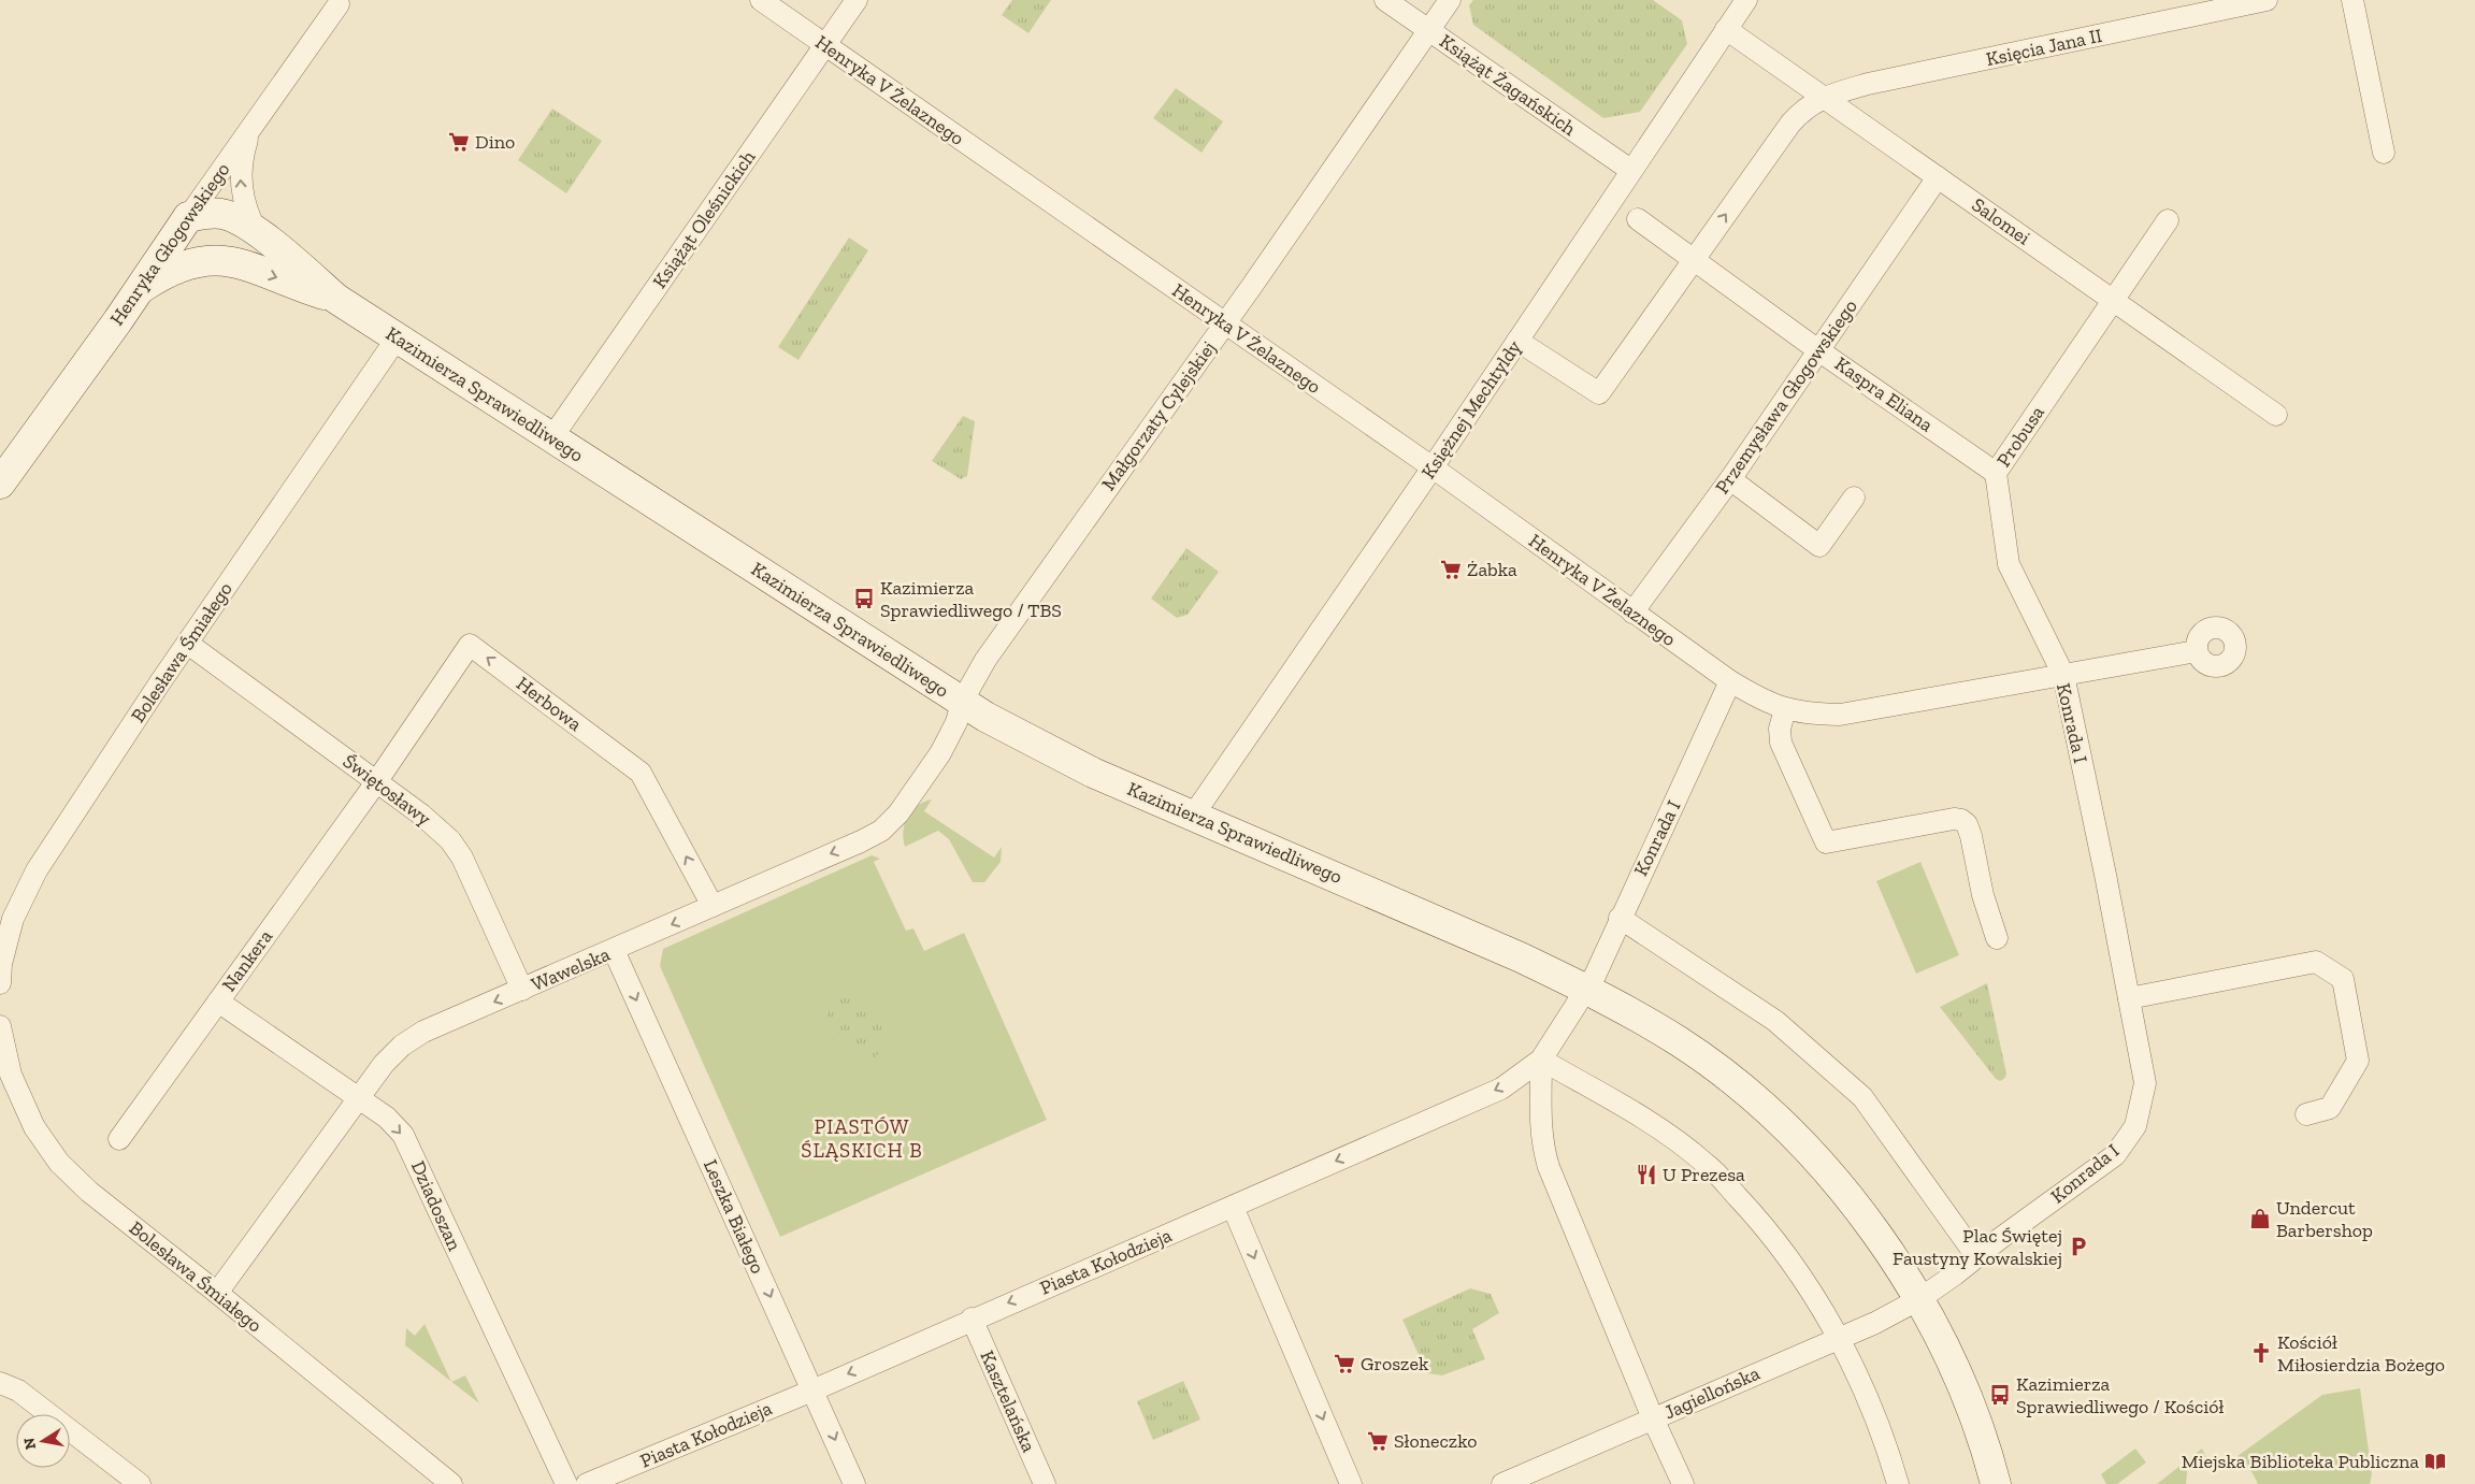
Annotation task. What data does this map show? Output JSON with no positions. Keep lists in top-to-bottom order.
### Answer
{
  "streets": {
    "street": [
      "Księcia Jana II",
      "Książąt Żagańskich",
      "Henryka V Żelaznego",
      "Książąt Oleśnickich",
      "Salomei",
      "Henryka Głogowskiego",
      "Kazimierza Sprawiedliwego",
      "Kaspra Eliana",
      "Przemysława Głogowskiego",
      "Księżnej Mechtyldy",
      "Małgorzaty Cylejskiej",
      "Probusa",
      "Bolesława Śmiałego",
      "Herbowa",
      "Konrada I",
      "Świętosławy",
      "Nankera",
      "Wawelska",
      "Dziadoszan",
      "Leszka Białego",
      "Piasta Kołodzieja",
      "Jagiellońska",
      "Kasztelańska"
    ]
  },
  "crossings": [
    ["Księcia Jana II", "Salomei"],
    ["Książąt Żagańskich", "Księżnej Mechtyldy"],
    ["Książąt Żagańskich", "Małgorzaty Cylejskiej"],
    ["Henryka V Żelaznego", "Książąt Oleśnickich"],
    ["Henryka V Żelaznego", "Przemysława Głogowskiego"],
    ["Henryka V Żelaznego", "Księżnej Mechtyldy"],
    ["Henryka V Żelaznego", "Małgorzaty Cylejskiej"],
    ["Henryka V Żelaznego", "Konrada I"],
    ["Książąt Oleśnickich", "Kazimierza Sprawiedliwego"],
    ["Salomei", "Przemysława Głogowskiego"],
    ["Salomei", "Księżnej Mechtyldy"],
    ["Salomei", "Probusa"],
    ["Henryka Głogowskiego", "Kazimierza Sprawiedliwego"],
    ["Kazimierza Sprawiedliwego", "Księżnej Mechtyldy"],
    ["Kazimierza Sprawiedliwego", "Małgorzaty Cylejskiej"],
    ["Kazimierza Sprawiedliwego", "Bolesława Śmiałego"],
    ["Kazimierza Sprawiedliwego", "Konrada I"],
    ["Kazimierza Sprawiedliwego", "Wawelska"],
    ["Kazimierza Sprawiedliwego", "Piasta Kołodzieja"],
    ["Kazimierza Sprawiedliwego", "Jagiellońska"],
    ["Kaspra Eliana", "Przemysława Głogowskiego"],
    ["Kaspra Eliana", "Probusa"],
    ["Małgorzaty Cylejskiej", "Wawelska"],
    ["Probusa", "Konrada I"],
    ["Bolesława Śmiałego", "Świętosławy"],
    ["Bolesława Śmiałego", "Wawelska"],
    ["Herbowa", "Świętosławy"],
    ["Herbowa", "Nankera"],
    ["Herbowa", "Wawelska"],
    ["Konrada I", "Piasta Kołodzieja"],
    ["Konrada I", "Jagiellońska"],
    ["Świętosławy", "Nankera"],
    ["Świętosławy", "Wawelska"],
    ["Nankera", "Dziadoszan"],
    ["Wawelska", "Dziadoszan"],
    ["Wawelska", "Leszka Białego"],
    ["Leszka Białego", "Piasta Kołodzieja"],
    ["Piasta Kołodzieja", "Kasztelańska"]
  ],
  "one_way": [
    "Wawelska",
    "Dziadoszan",
    "Leszka Białego",
    "Piasta Kołodzieja"
  ],
  "districts": ["PIASTÓW ŚLĄSKICH B"],
  "places": {
    "supermarket": [
      "Dino",
      "Żabka",
      "Groszek",
      "Słoneczko"
    ],
    "bus stop": ["Kazimierza Sprawiedliwego / TBS", "Kazimierza Sprawiedliwego / Kościół"],
    "restaurant": ["U Prezesa"],
    "shop": ["Undercut Barbershop"],
    "parking": ["Plac Świętej Faustyny Kowalskiej"],
    "church": ["Kościół Miłosierdzia Bożego"],
    "library": ["Miejska Biblioteka Publiczna"]
  },
  "north": "left"
}
